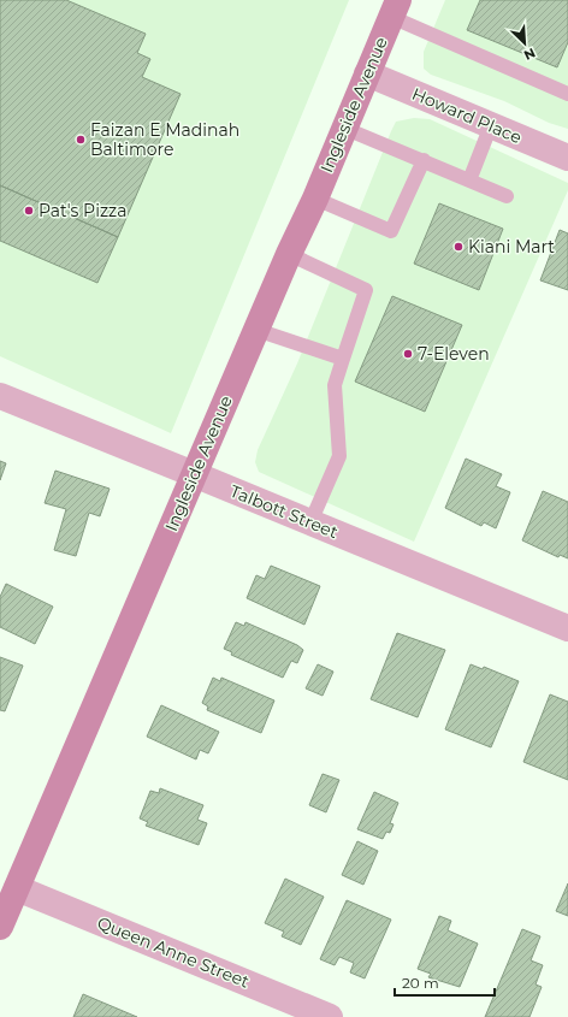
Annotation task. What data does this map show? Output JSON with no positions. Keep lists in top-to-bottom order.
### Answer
{
  "streets": {
    "main road": ["Ingleside Avenue"],
    "street": ["Howard Place", "Talbott Street", "Queen Anne Street"]
  },
  "crossings": [
    ["Ingleside Avenue", "Howard Place"],
    ["Ingleside Avenue", "Talbott Street"],
    ["Ingleside Avenue", "Queen Anne Street"]
  ],
  "places": [
    "Faizan E Madinah Baltimore",
    "Pat's Pizza",
    "Kiani Mart",
    "7-Eleven"
  ],
  "scale_bar": "20 m",
  "north": "bottom right"
}
